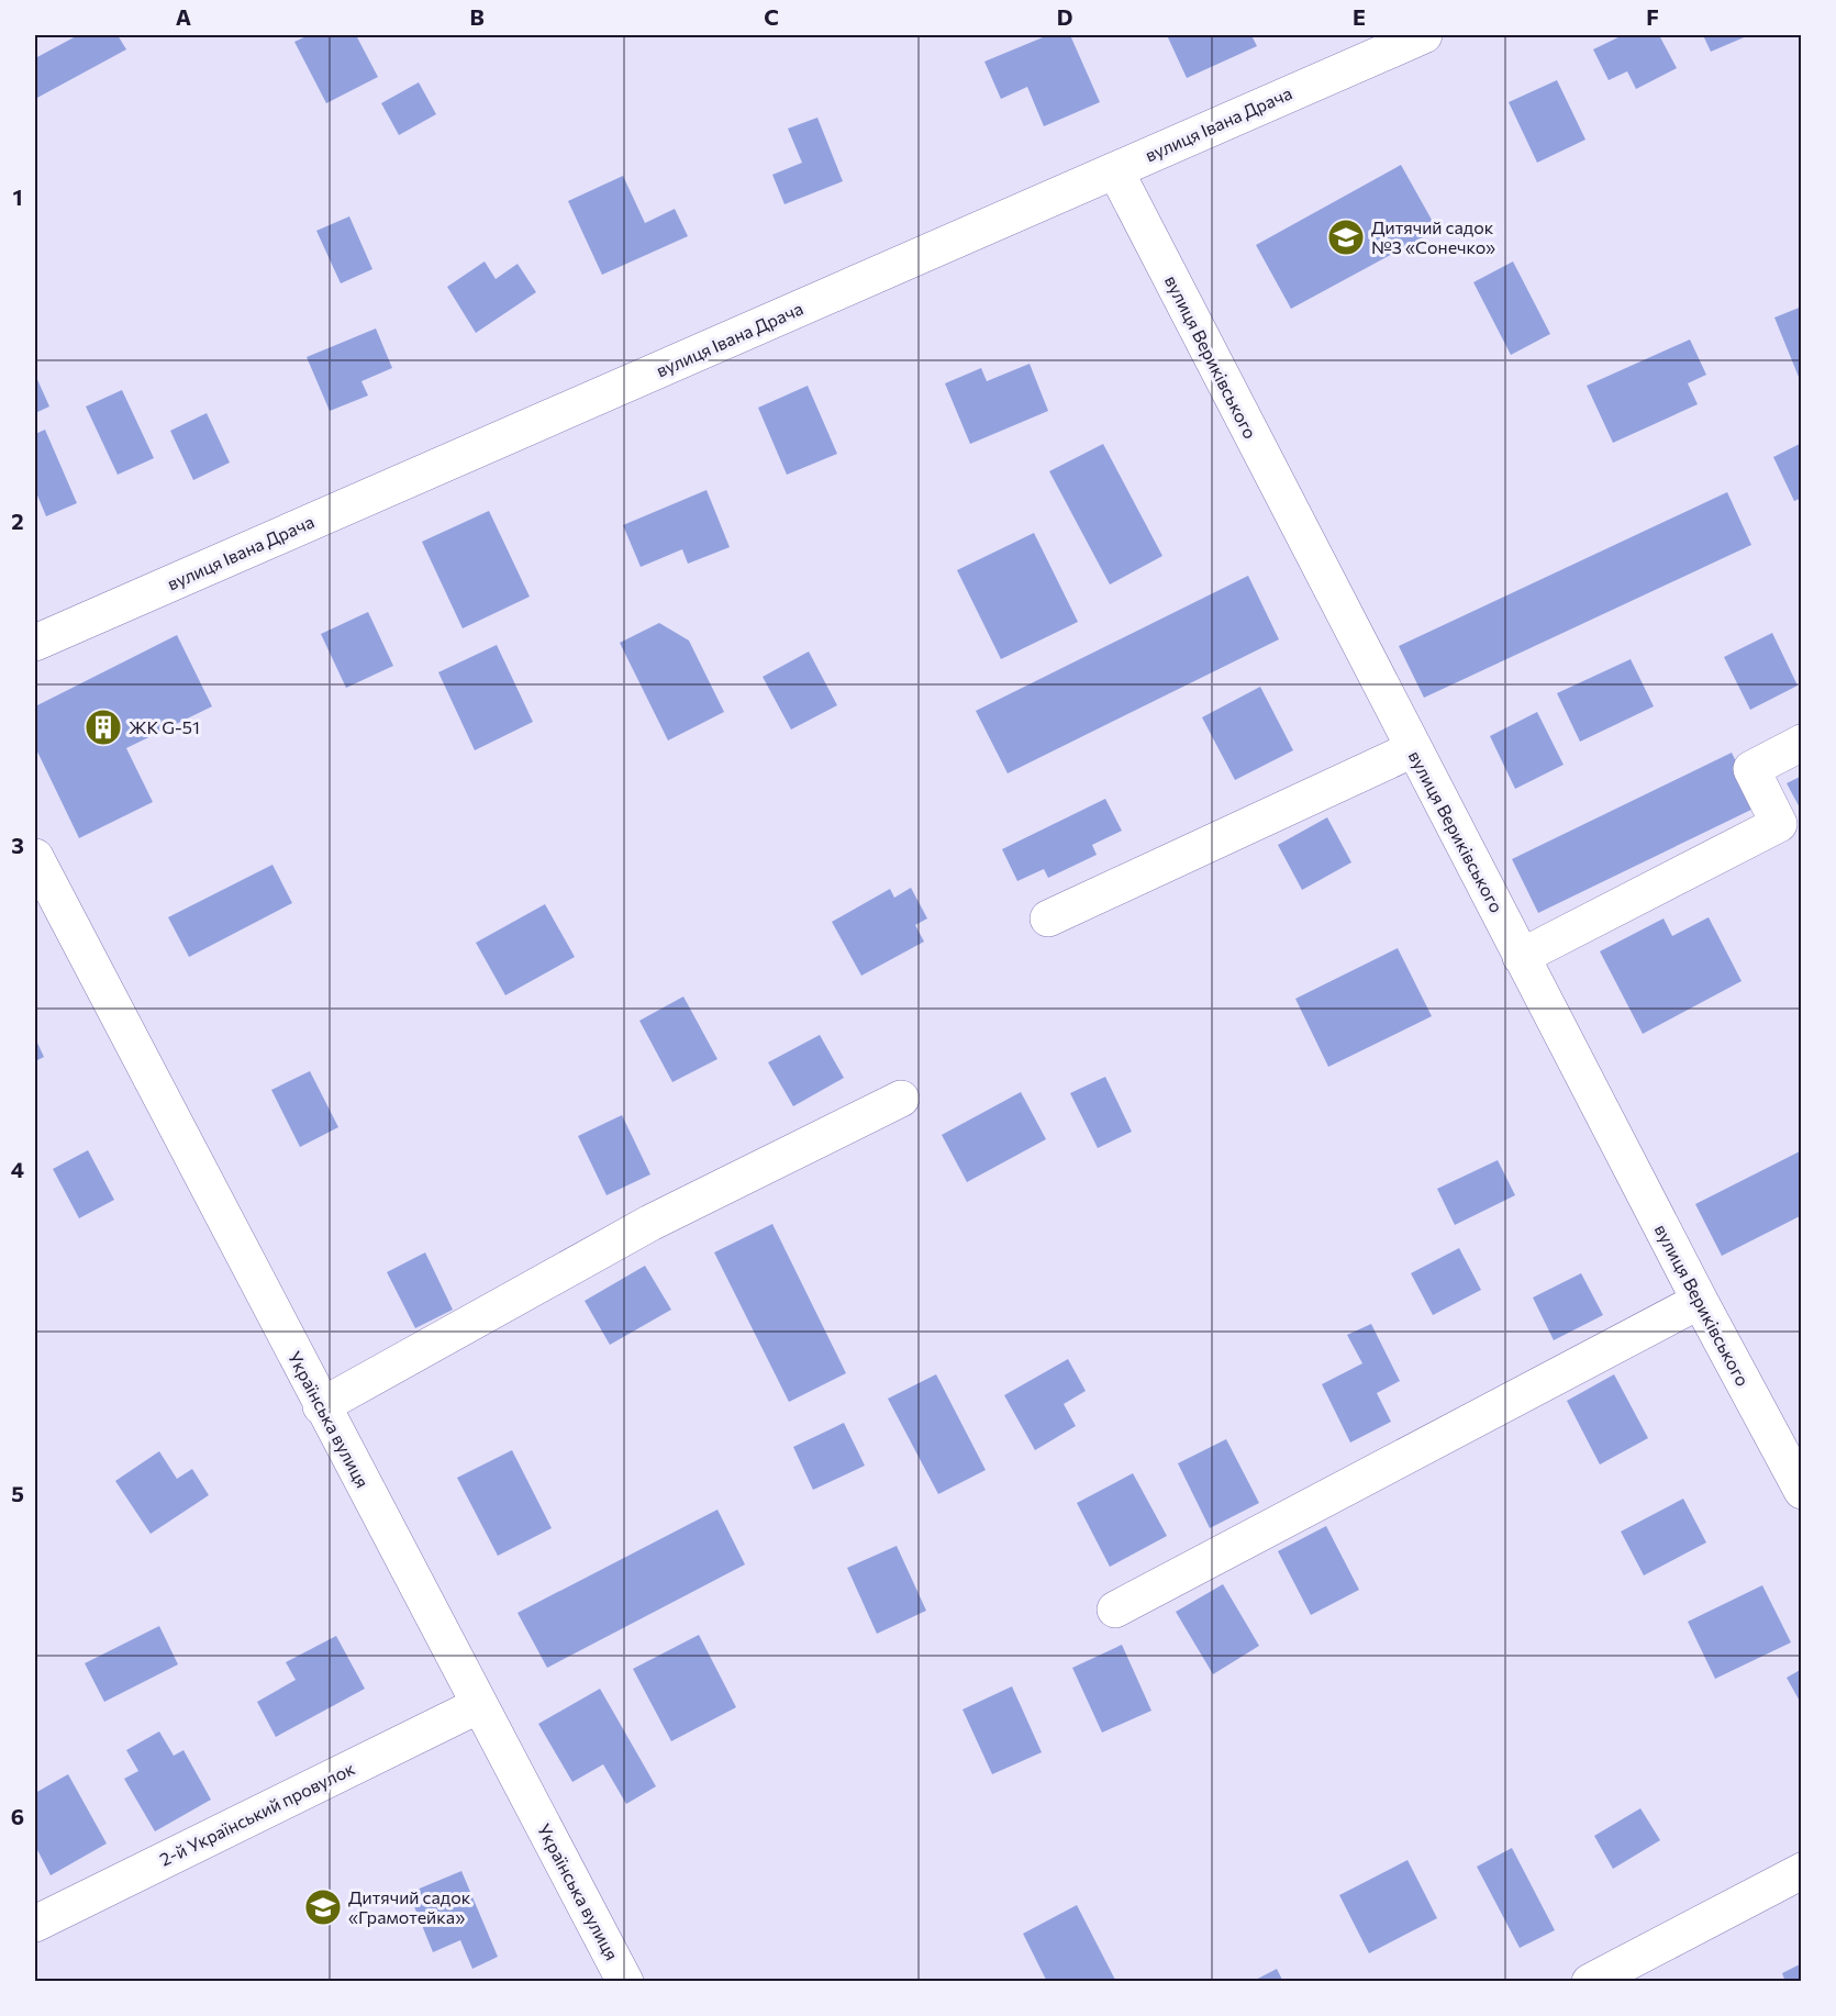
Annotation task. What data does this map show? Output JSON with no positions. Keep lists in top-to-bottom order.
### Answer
{
  "streets": {
    "street": [
      "вулиця Івана Драча",
      "вулиця Вериківського",
      "Українська вулиця",
      "2-й Український провулок"
    ]
  },
  "crossings": [
    ["вулиця Івана Драча", "вулиця Вериківського"],
    ["Українська вулиця", "2-й Український провулок"]
  ],
  "places": {
    "school or university": ["Дитячий садок №3 «Сонечко»", "Дитячий садок «Грамотейка»"],
    "building": ["ЖК G-51"]
  },
  "grid": {
    "columns": [
      "A",
      "B",
      "C",
      "D",
      "E",
      "F"
    ],
    "rows": [
      "1",
      "2",
      "3",
      "4",
      "5",
      "6"
    ]
  }
}
